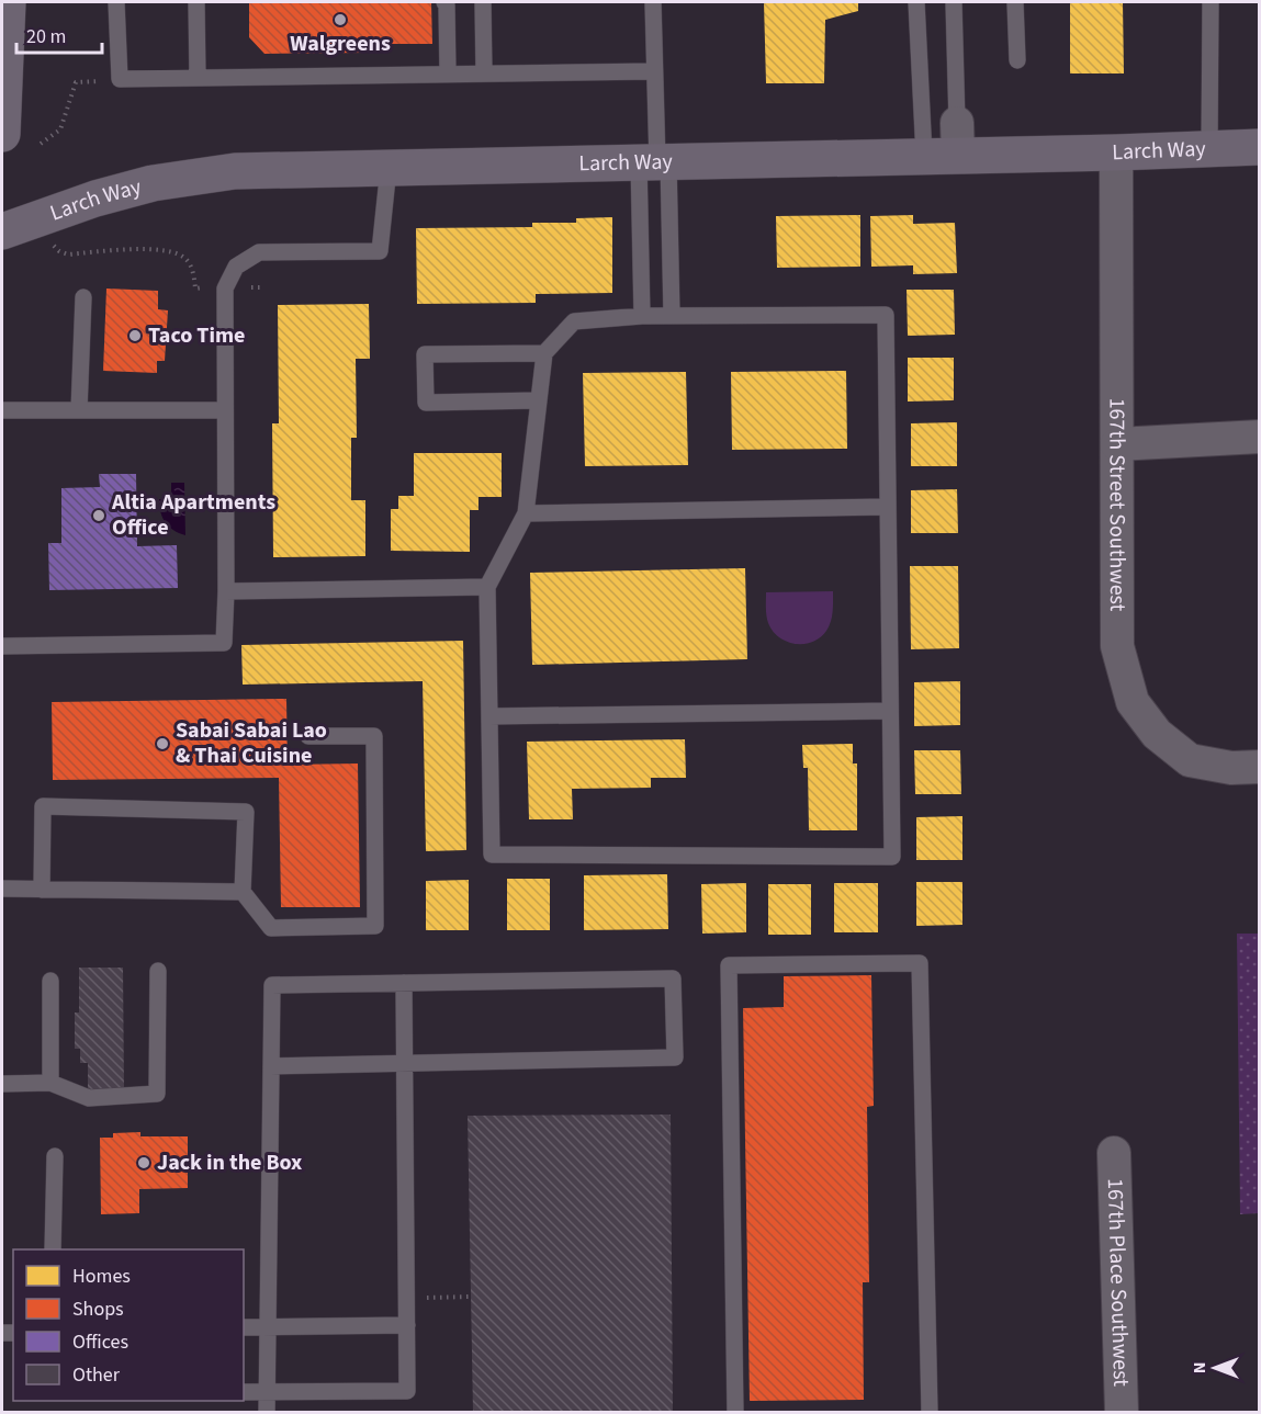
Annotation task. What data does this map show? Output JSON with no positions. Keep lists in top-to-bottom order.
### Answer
{
  "streets": {
    "main road": ["Larch Way"],
    "street": ["167th Street Southwest", "167th Place Southwest"]
  },
  "crossings": [
    ["Larch Way", "167th Street Southwest"]
  ],
  "places": [
    "Walgreens",
    "Taco Time",
    "Altia Apartments Office",
    "Sabai Sabai Lao & Thai Cuisine",
    "Jack in the Box"
  ],
  "legend": [
    "Homes",
    "Shops",
    "Offices",
    "Other"
  ],
  "scale_bar": "20 m",
  "north": "left"
}
